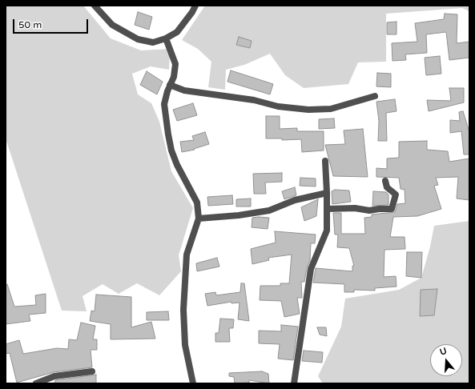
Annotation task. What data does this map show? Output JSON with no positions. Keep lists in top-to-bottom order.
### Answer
{
  "scale_bar": "50 m",
  "north": "top"
}
